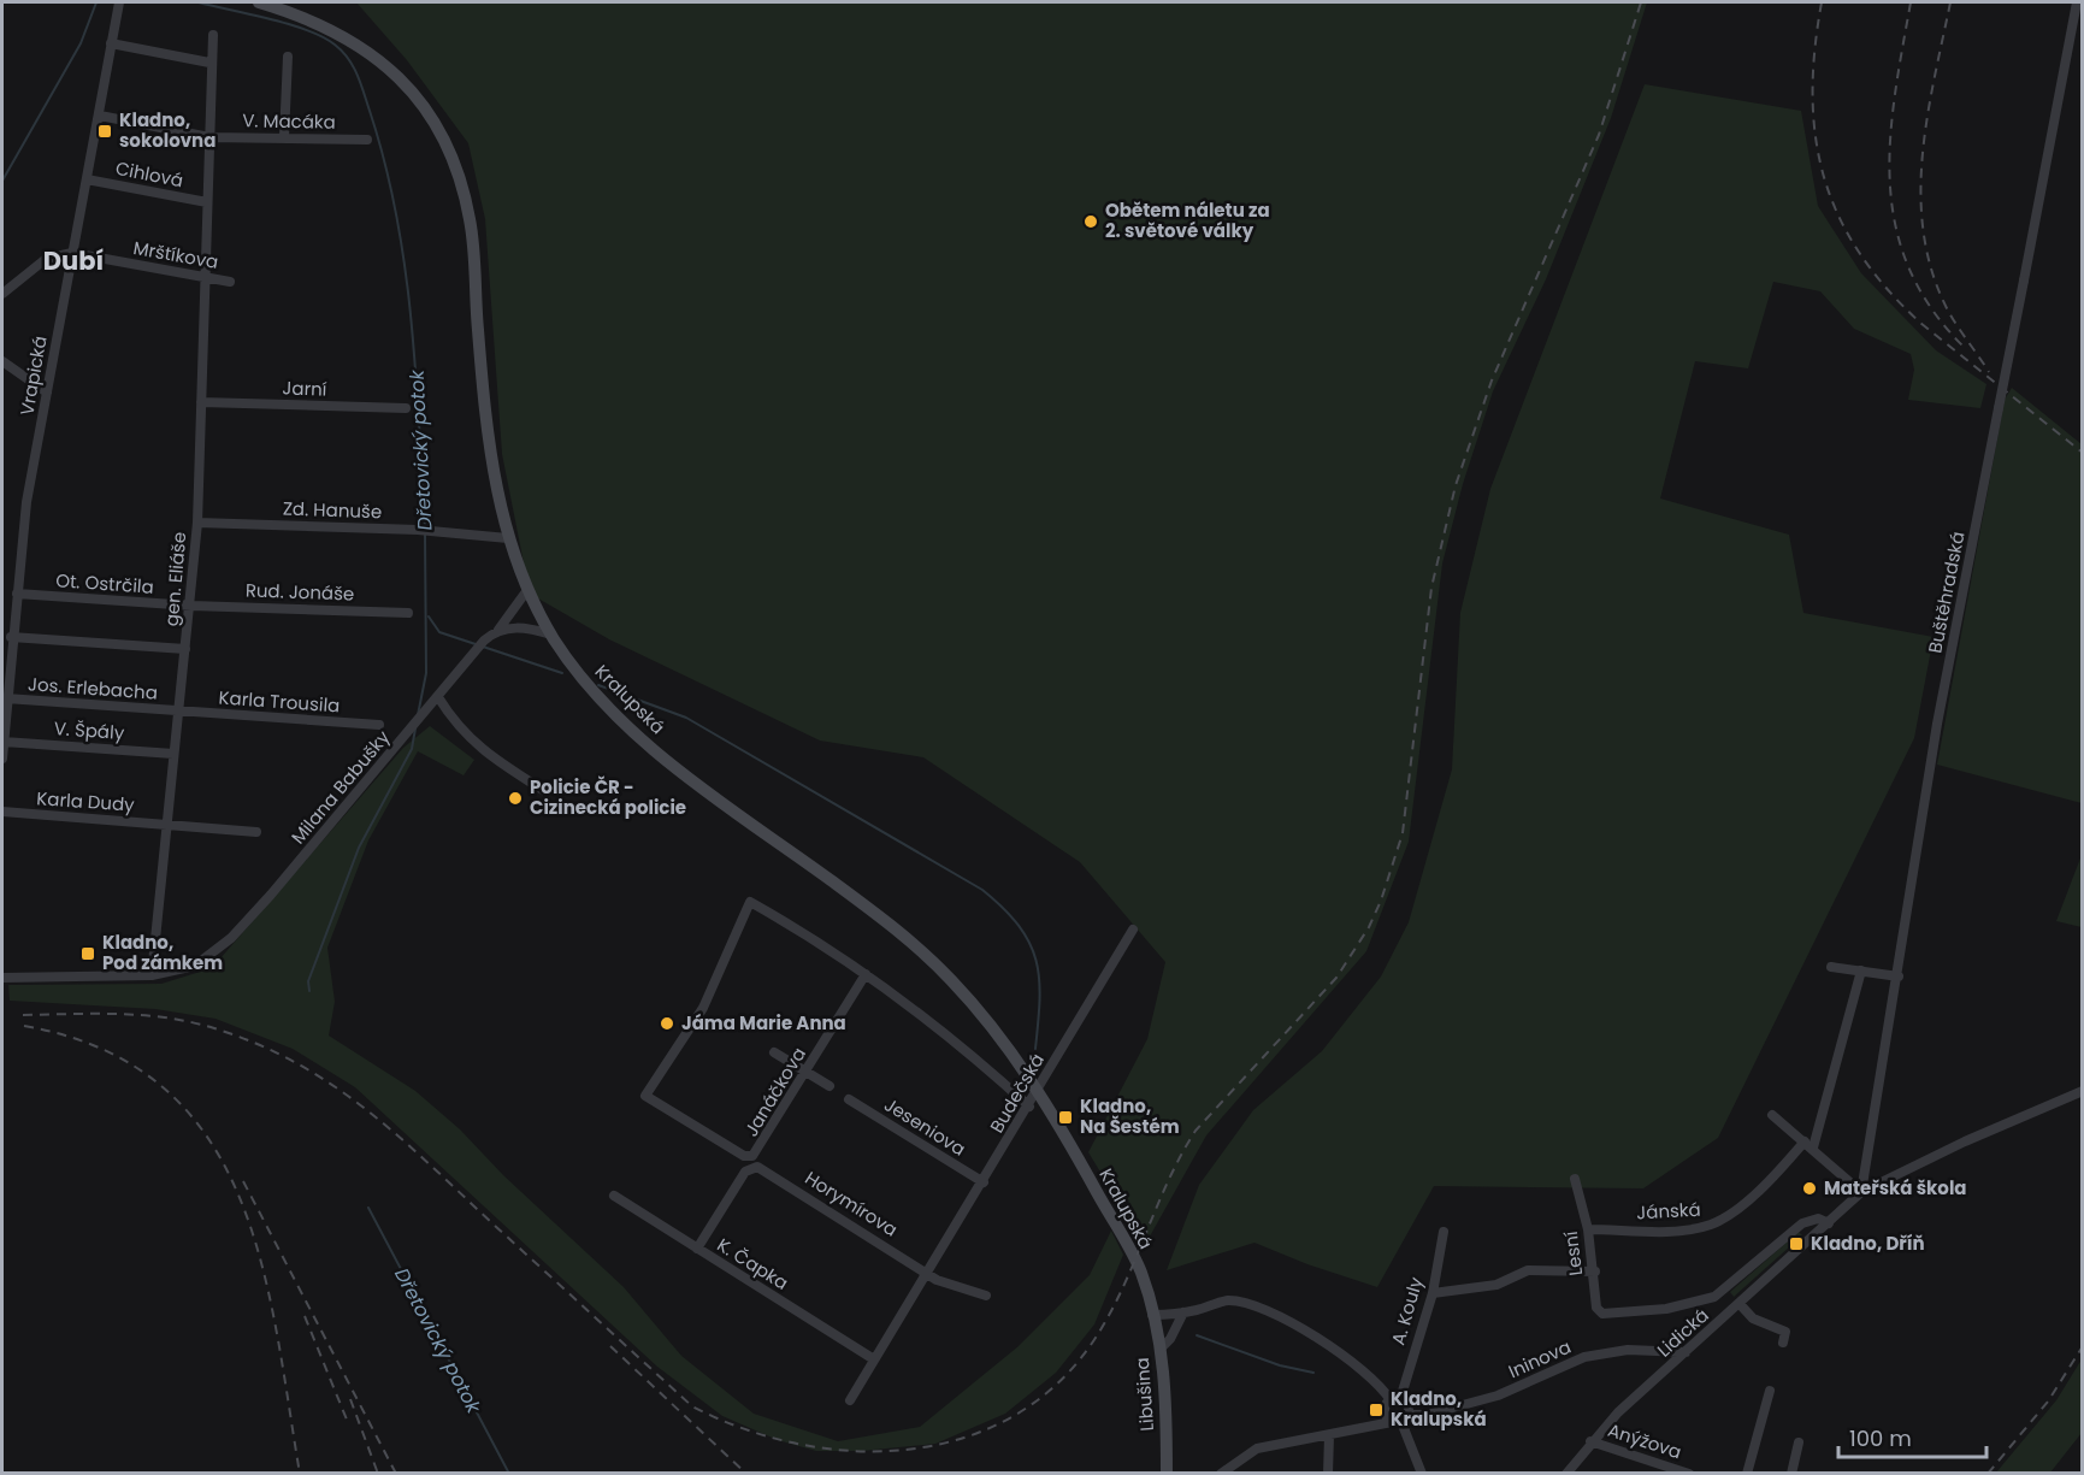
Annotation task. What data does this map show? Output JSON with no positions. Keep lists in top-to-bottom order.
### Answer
{
  "streets": {
    "main road": ["Kralupská", "Libušina"],
    "street": [
      "V. Macáka",
      "Cihlová",
      "Mrštíkova",
      "Vrapická",
      "Jarní",
      "Zd. Hanuše",
      "gen. Eliáše",
      "Ot. Ostrčila",
      "Rud. Jonáše",
      "Buštěhradská",
      "Jos. Erlebacha",
      "Karla Trousila",
      "V. Špály",
      "Milana Babušky",
      "Karla Dudy",
      "Janáčkova",
      "Budečská",
      "Jeseniova",
      "Horymírova",
      "Jánská",
      "Lesní",
      "K. Čapka",
      "A. Kouly",
      "Lidická",
      "Ininova",
      "Anýžova"
    ]
  },
  "crossings": [
    ["V. Macáka", "Vrapická"],
    ["V. Macáka", "gen. Eliáše"],
    ["Cihlová", "Vrapická"],
    ["Cihlová", "gen. Eliáše"],
    ["Mrštíkova", "Vrapická"],
    ["Mrštíkova", "gen. Eliáše"],
    ["Vrapická", "Ot. Ostrčila"],
    ["Vrapická", "Jos. Erlebacha"],
    ["Vrapická", "V. Špály"],
    ["Jarní", "gen. Eliáše"],
    ["Zd. Hanuše", "gen. Eliáše"],
    ["Zd. Hanuše", "Kralupská"],
    ["gen. Eliáše", "Ot. Ostrčila"],
    ["gen. Eliáše", "Rud. Jonáše"],
    ["gen. Eliáše", "Jos. Erlebacha"],
    ["gen. Eliáše", "Karla Trousila"],
    ["gen. Eliáše", "V. Špály"],
    ["gen. Eliáše", "Milana Babušky"],
    ["gen. Eliáše", "Karla Dudy"],
    ["Ot. Ostrčila", "Rud. Jonáše"],
    ["Buštěhradská", "Lidická"],
    ["Jos. Erlebacha", "Karla Trousila"],
    ["Kralupská", "Milana Babušky"],
    ["Kralupská", "Budečská"],
    ["Kralupská", "Libušina"],
    ["Janáčkova", "Horymírova"],
    ["Janáčkova", "K. Čapka"],
    ["Budečská", "Jeseniova"],
    ["Budečská", "Horymírova"],
    ["Budečská", "K. Čapka"],
    ["Jánská", "Lesní"],
    ["Lesní", "Lidická"],
    ["Lidická", "Ininova"],
    ["Lidická", "Anýžova"]
  ],
  "districts": ["Dubí"],
  "water": ["Dřetovický potok"],
  "places": {
    "transit": [
      "Kladno, sokolovna",
      "Kladno, Pod zámkem",
      "Kladno, Na Šestém",
      "Kladno, Dříň",
      "Kladno, Kralupská"
    ],
    "other": [
      "Obětem náletu za 2. světové války",
      "Policie ČR - Cizinecká policie",
      "Jáma Marie Anna",
      "Mateřská škola"
    ]
  },
  "scale_bar": "100 m"
}
